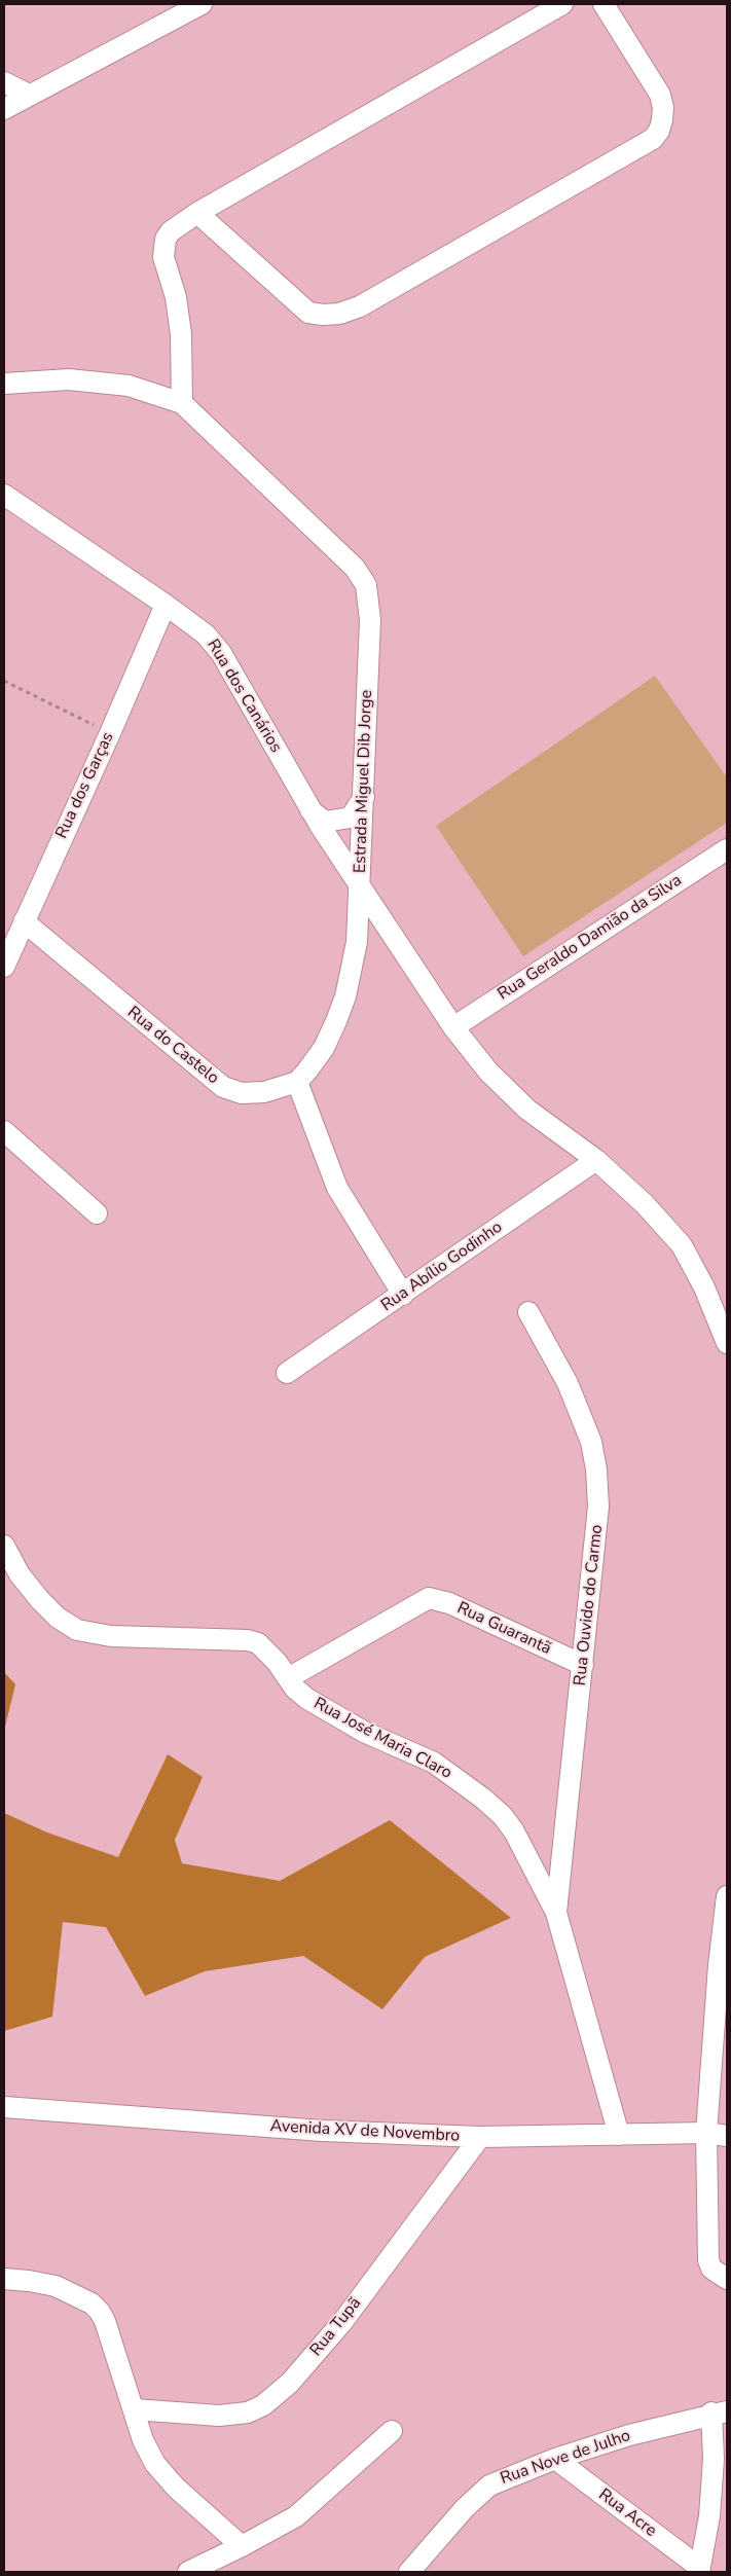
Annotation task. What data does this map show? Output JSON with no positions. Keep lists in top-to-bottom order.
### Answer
{
  "streets": {
    "street": [
      "Rua dos Canários",
      "Estrada Miguel Dib Jorge",
      "Rua dos Garças",
      "Rua Geraldo Damião da Silva",
      "Rua do Castelo",
      "Rua Abílio Godinho",
      "Rua Ouvido do Carmo",
      "Rua Guarantã",
      "Rua José Maria Claro",
      "Avenida XV de Novembro",
      "Rua Tupã",
      "Rua Nove de Julho",
      "Rua Acre"
    ]
  },
  "crossings": [
    ["Rua dos Canários", "Estrada Miguel Dib Jorge"],
    ["Rua dos Canários", "Rua dos Garças"],
    ["Estrada Miguel Dib Jorge", "Rua Geraldo Damião da Silva"],
    ["Estrada Miguel Dib Jorge", "Rua Abílio Godinho"],
    ["Rua dos Garças", "Rua do Castelo"],
    ["Rua Ouvido do Carmo", "Rua Guarantã"],
    ["Rua Ouvido do Carmo", "Rua José Maria Claro"],
    ["Rua Guarantã", "Rua José Maria Claro"],
    ["Rua José Maria Claro", "Avenida XV de Novembro"],
    ["Avenida XV de Novembro", "Rua Tupã"],
    ["Rua Nove de Julho", "Rua Acre"]
  ]
}
